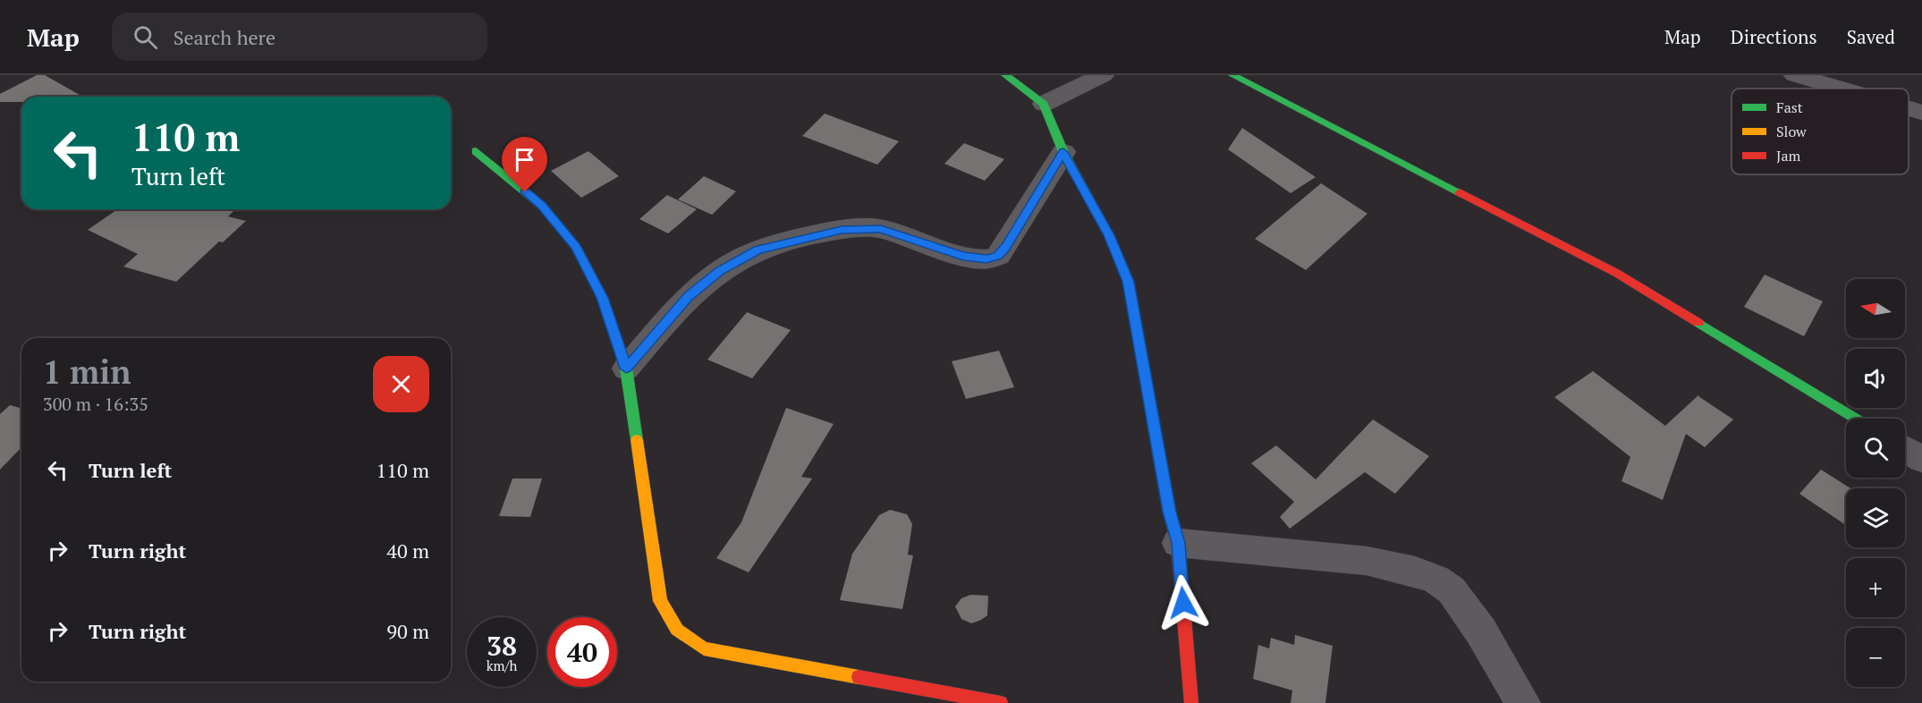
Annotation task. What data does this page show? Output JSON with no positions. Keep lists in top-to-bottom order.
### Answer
{
  "legend": ["Fast", "Slow", "Jam"],
  "north": "left",
  "page": {
    "header": "Map",
    "search": "Search here",
    "nav": ["Map", "Directions", "Saved"],
    "turn": ["110 m", "Turn left"],
    "map_buttons": ["+", "−"],
    "heading": ["1 min", "300 m · 16:35"],
    "list": [
      {
        "name": "Turn left",
        "value": "110 m"
      },
      {
        "name": "Turn right",
        "value": "40 m"
      },
      {
        "name": "Turn right",
        "value": "90 m"
      }
    ],
    "speed": "38 km/h",
    "limit": "40"
  }
}
